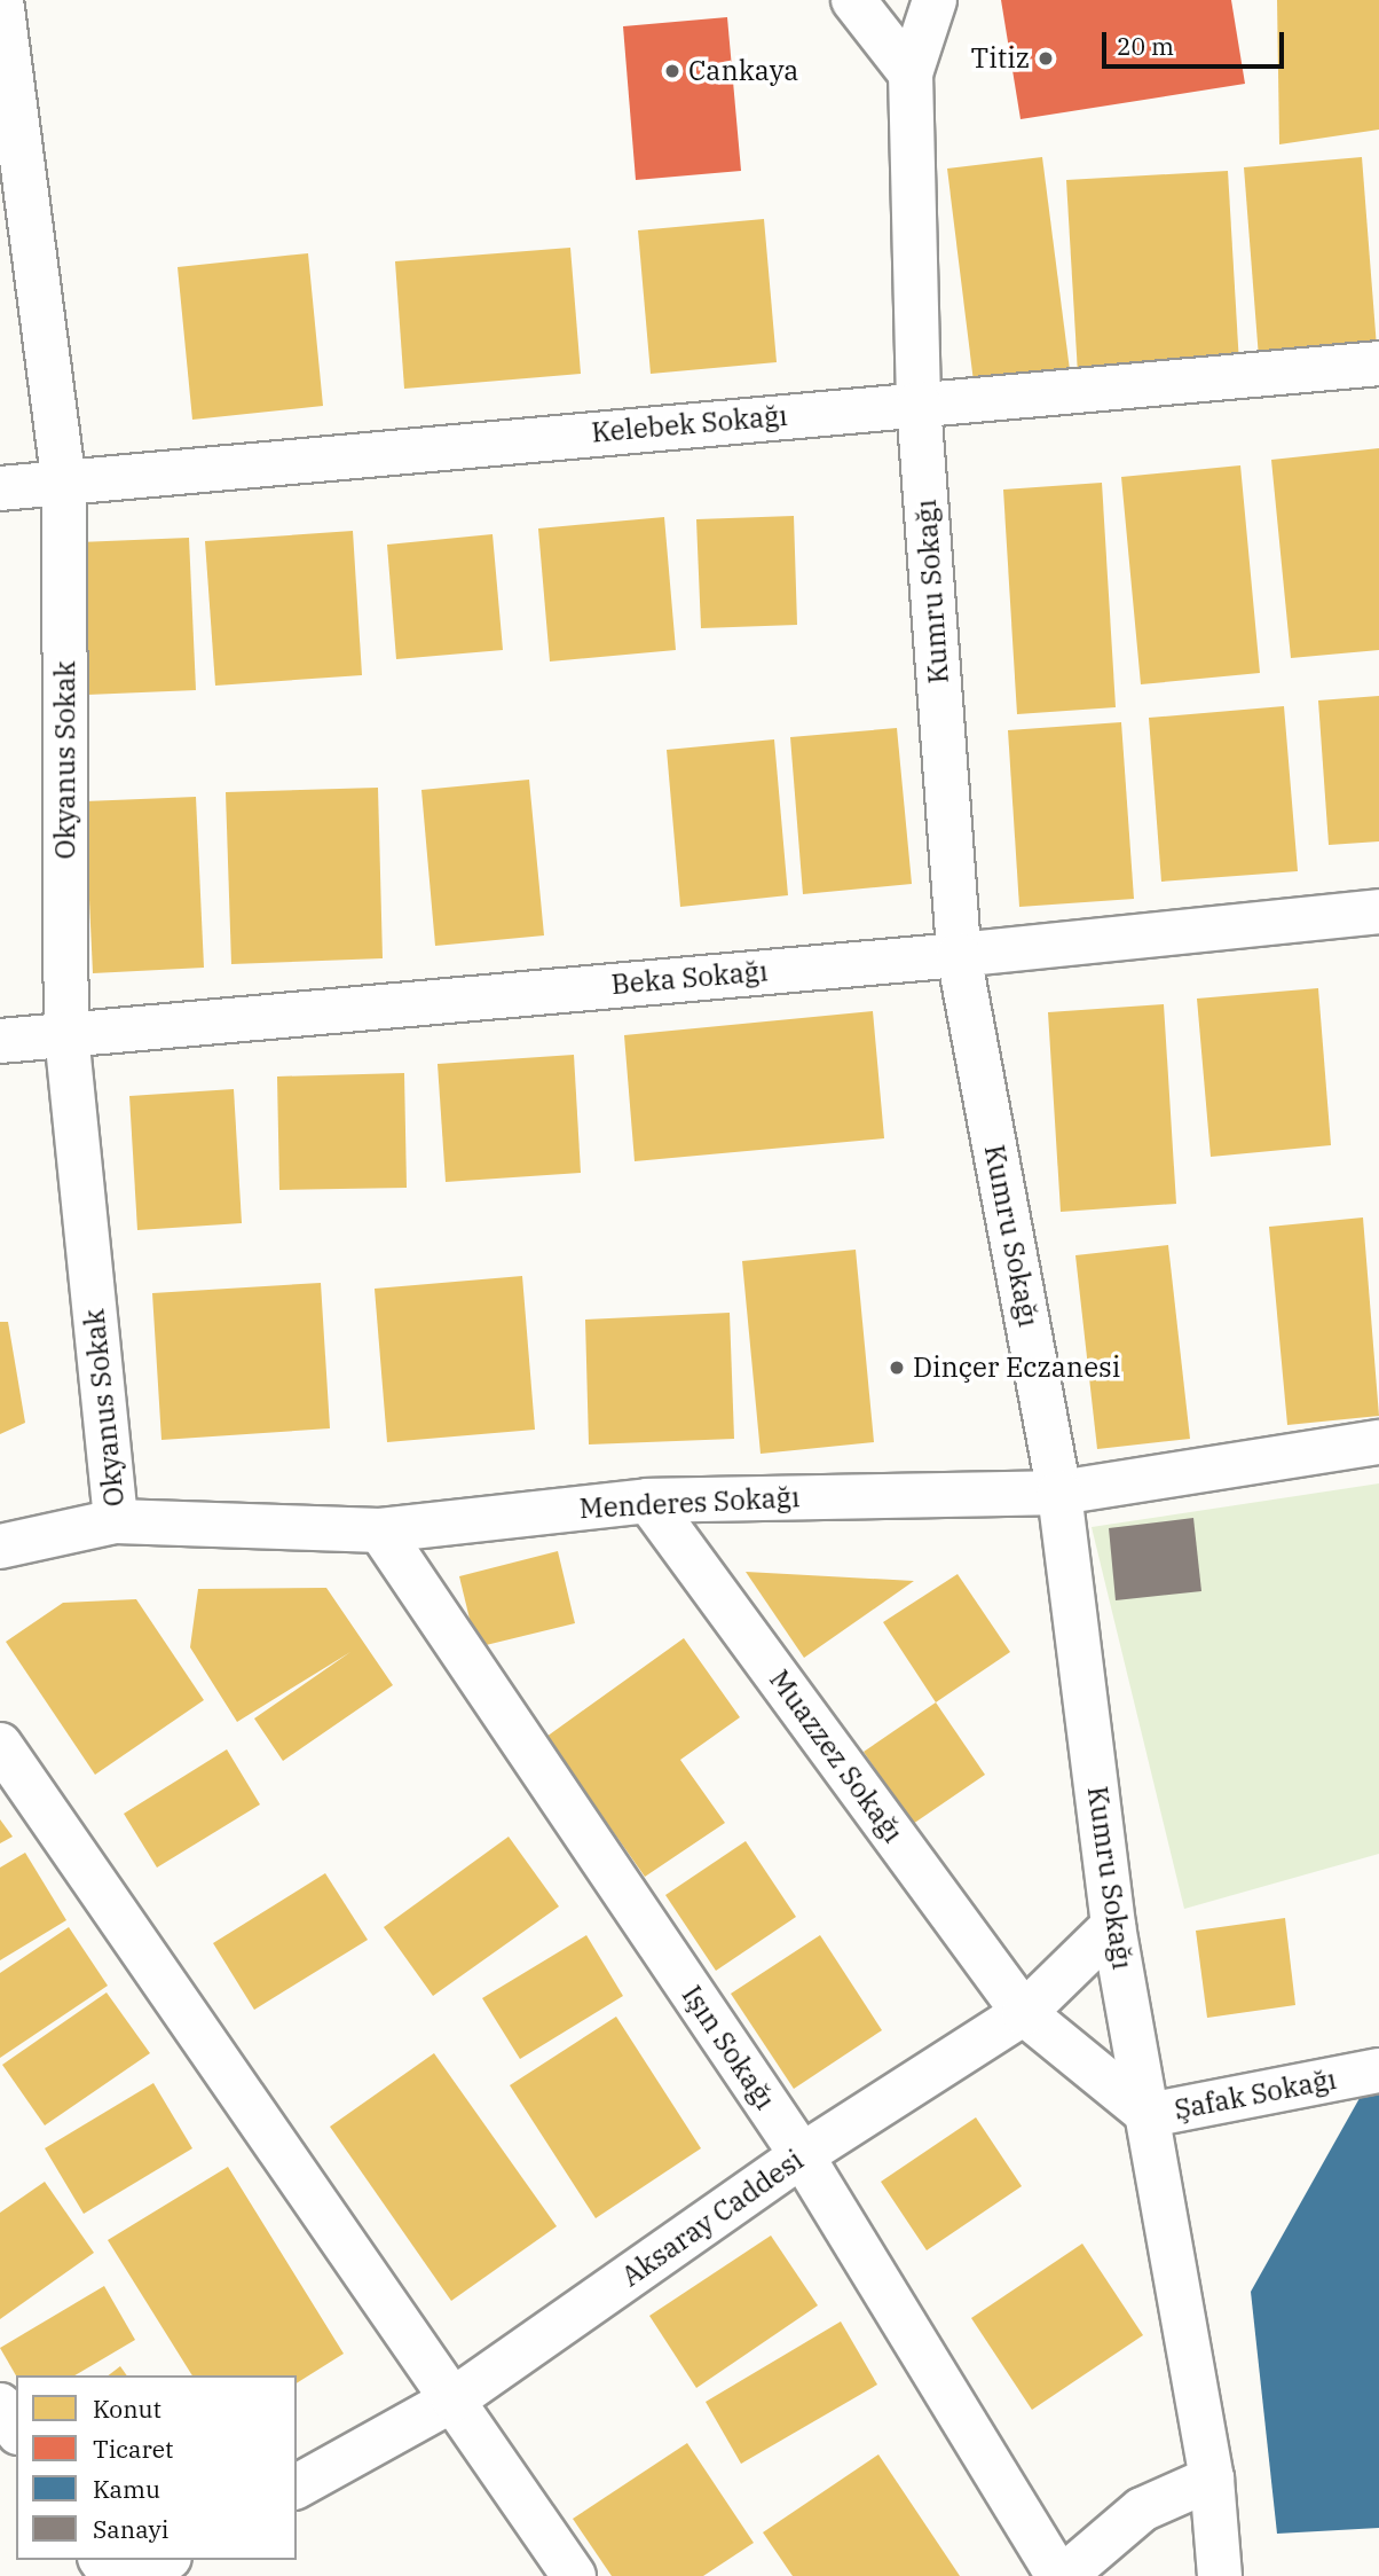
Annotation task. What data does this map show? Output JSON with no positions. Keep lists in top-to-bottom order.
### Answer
{
  "streets": {
    "street": [
      "Kelebek Sokağı",
      "Kumru Sokağı",
      "Okyanus Sokak",
      "Beka Sokağı",
      "Menderes Sokağı",
      "Muazzez Sokağı",
      "Işın Sokağı",
      "Şafak Sokağı",
      "Aksaray Caddesi"
    ]
  },
  "crossings": [
    ["Kelebek Sokağı", "Kumru Sokağı"],
    ["Kelebek Sokağı", "Okyanus Sokak"],
    ["Kumru Sokağı", "Beka Sokağı"],
    ["Kumru Sokağı", "Menderes Sokağı"],
    ["Kumru Sokağı", "Şafak Sokağı"],
    ["Kumru Sokağı", "Aksaray Caddesi"],
    ["Okyanus Sokak", "Beka Sokağı"],
    ["Okyanus Sokak", "Menderes Sokağı"],
    ["Menderes Sokağı", "Muazzez Sokağı"],
    ["Menderes Sokağı", "Işın Sokağı"],
    ["Muazzez Sokağı", "Şafak Sokağı"],
    ["Muazzez Sokağı", "Aksaray Caddesi"],
    ["Işın Sokağı", "Aksaray Caddesi"],
    ["Şafak Sokağı", "Aksaray Caddesi"]
  ],
  "places": ["Titiz", "Cankaya", "Dinçer Eczanesi"],
  "legend": [
    "Konut",
    "Ticaret",
    "Kamu",
    "Sanayi"
  ],
  "scale_bar": "20 m"
}
